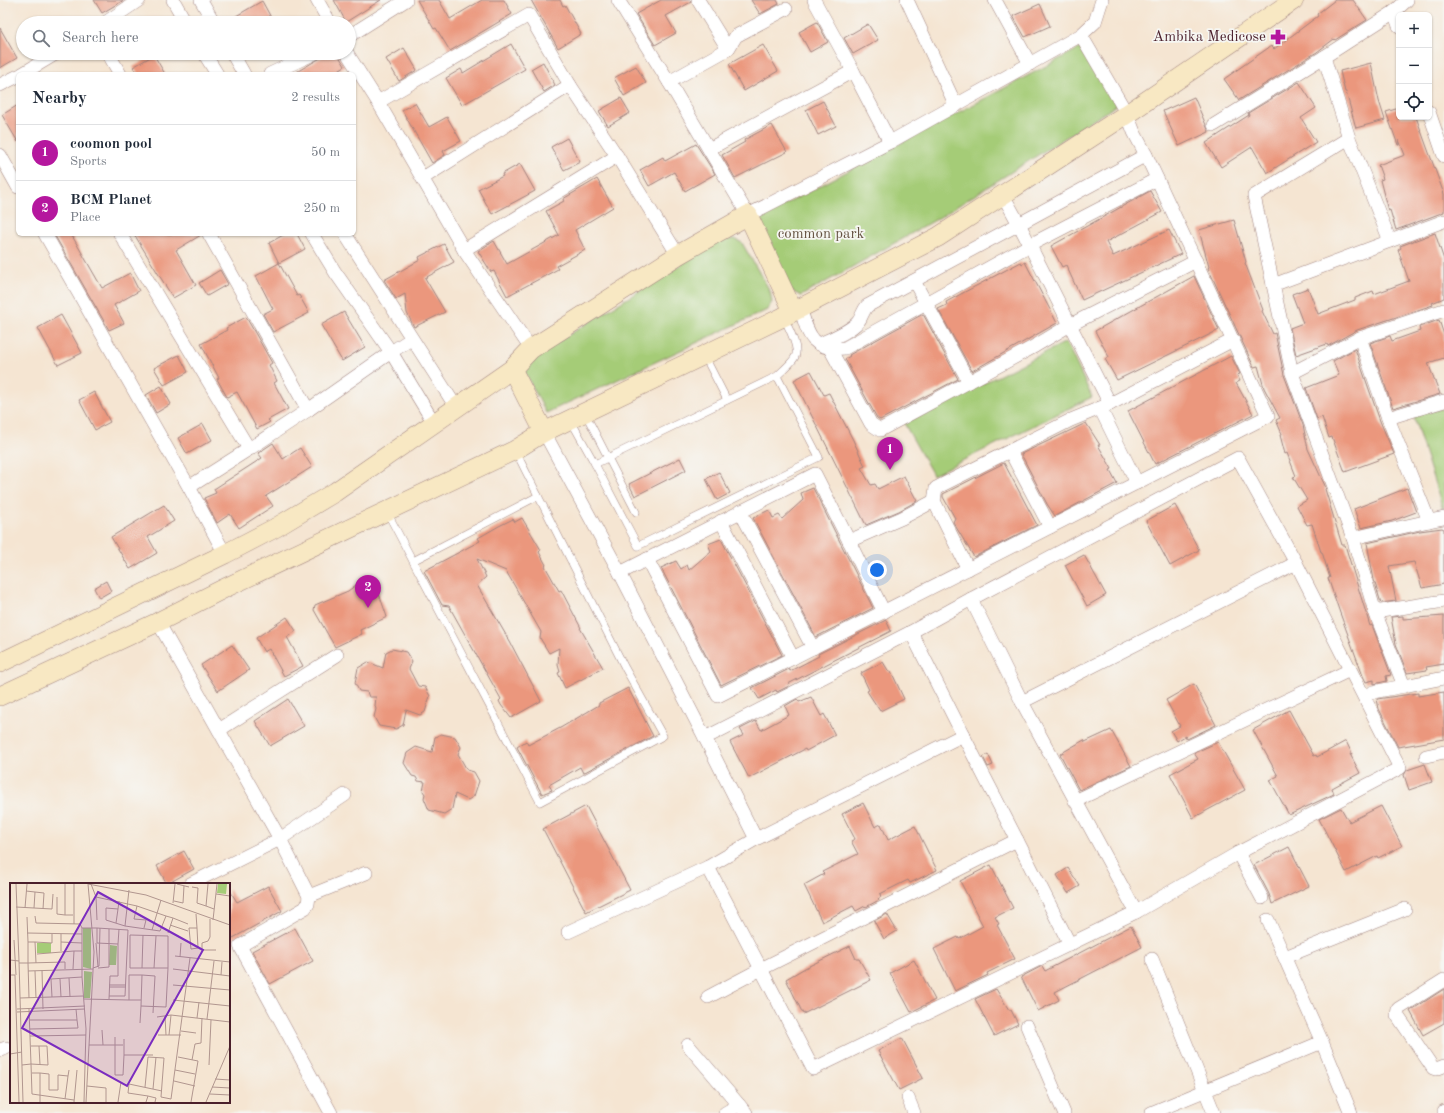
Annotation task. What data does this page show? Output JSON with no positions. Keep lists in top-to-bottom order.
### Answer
{
  "parks": ["common park"],
  "places": {
    "pharmacy": ["Ambika Medicose"]
  },
  "page": {
    "map_buttons": ["+", "−"],
    "search": "Search here",
    "heading": ["Nearby", "2 results"],
    "list": [
      {
        "mark": "1",
        "name": "coomon pool",
        "note": "Sports",
        "value": "50 m"
      },
      {
        "mark": "2",
        "name": "BCM Planet",
        "note": "Place",
        "value": "250 m"
      }
    ],
    "pins": ["1", "2"]
  }
}
